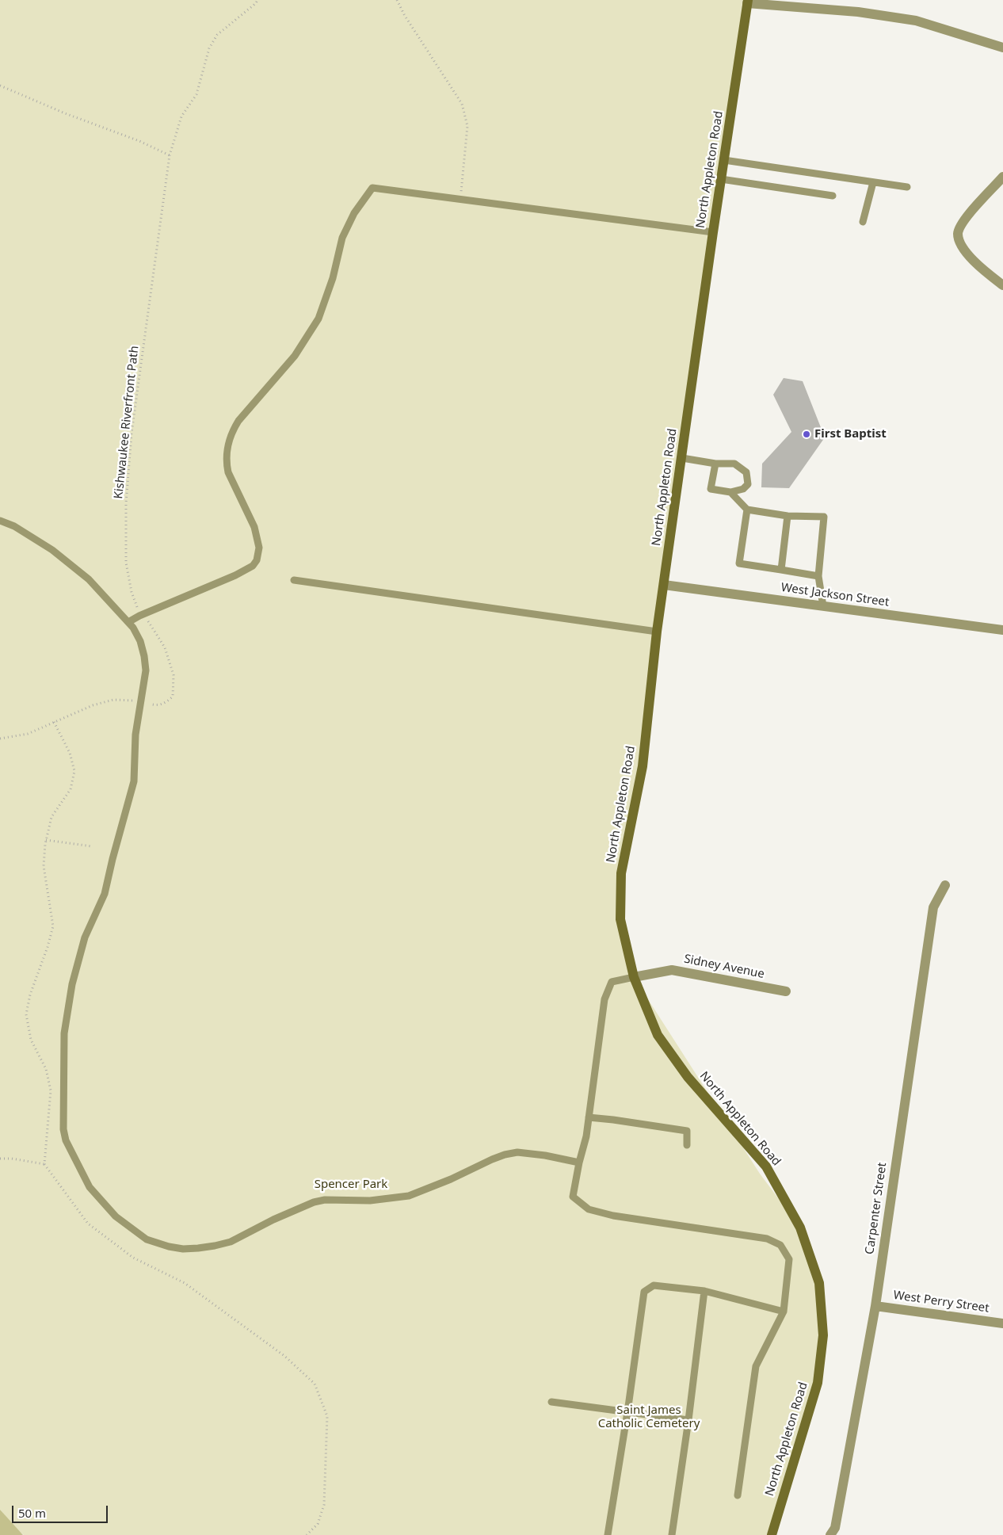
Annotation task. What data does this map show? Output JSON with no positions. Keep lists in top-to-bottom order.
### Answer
{
  "streets": {
    "main road": ["North Appleton Road"],
    "street": [
      "West Jackson Street",
      "Sidney Avenue",
      "Carpenter Street",
      "West Perry Street"
    ],
    "path": ["Kishwaukee Riverfront Path"]
  },
  "crossings": [
    ["North Appleton Road", "West Jackson Street"],
    ["North Appleton Road", "Sidney Avenue"],
    ["Carpenter Street", "West Perry Street"]
  ],
  "parks": ["Spencer Park", "Saint James Catholic Cemetery"],
  "places": ["First Baptist"],
  "scale_bar": "50 m"
}
